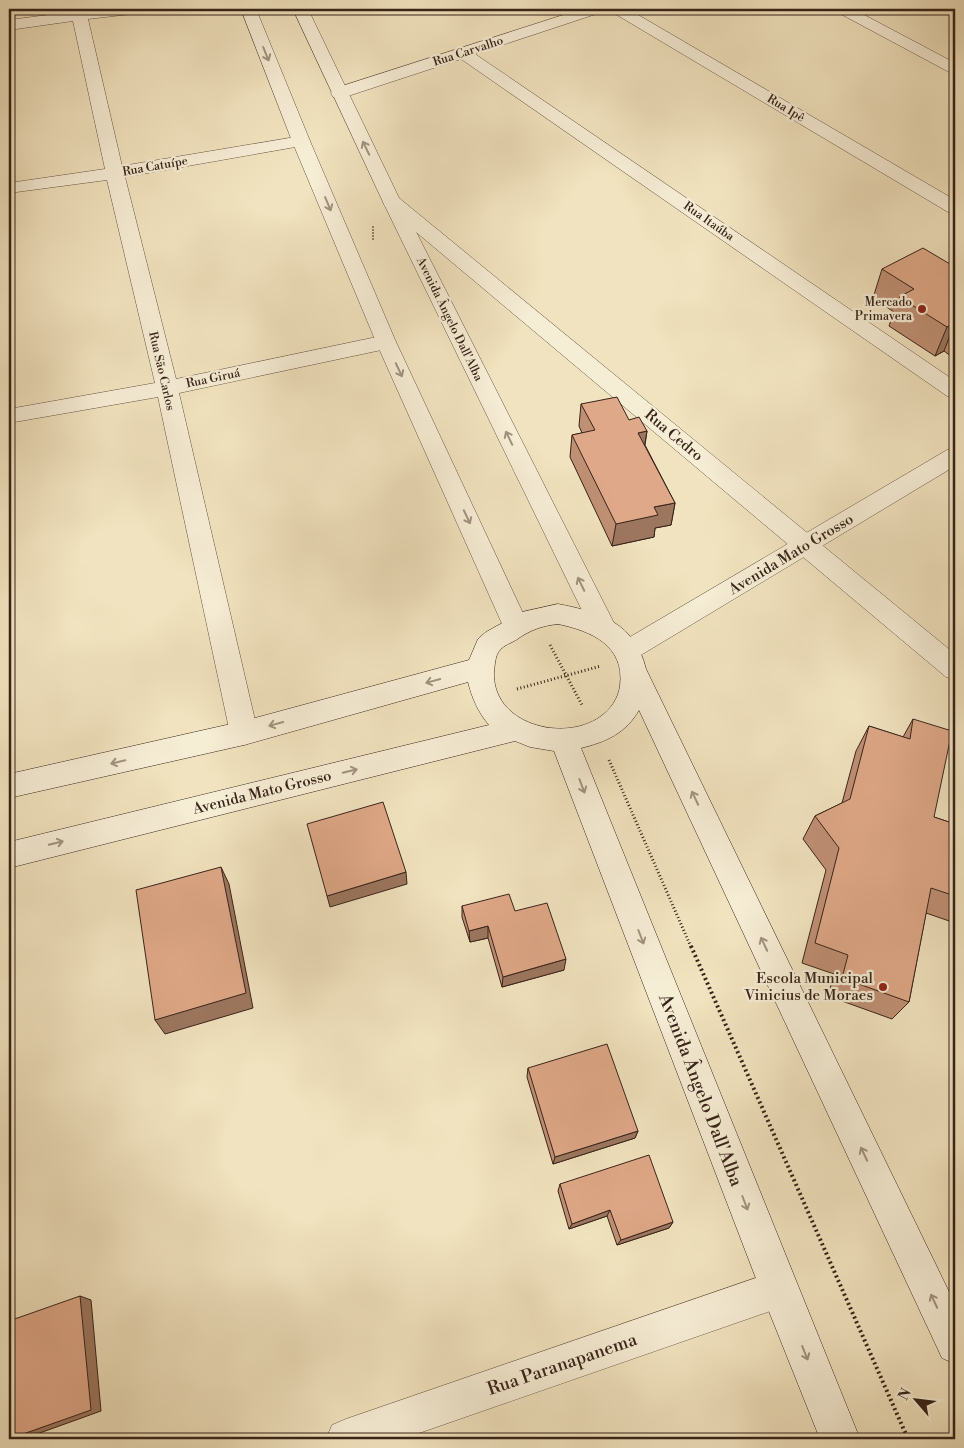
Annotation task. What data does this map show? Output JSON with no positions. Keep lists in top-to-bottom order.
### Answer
{
  "streets": {
    "street": [
      "Rua Carvalho",
      "Rua Ipê",
      "Rua Catuípe",
      "Rua Itaúba",
      "Avenida Ângelo Dall'Alba",
      "Rua São Carlos",
      "Rua Giruá",
      "Rua Cedro",
      "Avenida Mato Grosso",
      "Rua Paranapanema"
    ]
  },
  "crossings": [
    ["Rua Carvalho", "Rua Itaúba"],
    ["Rua Carvalho", "Avenida Ângelo Dall'Alba"],
    ["Rua Catuípe", "Rua São Carlos"],
    ["Avenida Ângelo Dall'Alba", "Rua Cedro"],
    ["Avenida Ângelo Dall'Alba", "Rua Paranapanema"],
    ["Rua São Carlos", "Rua Giruá"],
    ["Rua Cedro", "Avenida Mato Grosso"]
  ],
  "places": ["Mercado Primavera", "Escola Municipal Vinicius de Moraes"],
  "north": "top left"
}
